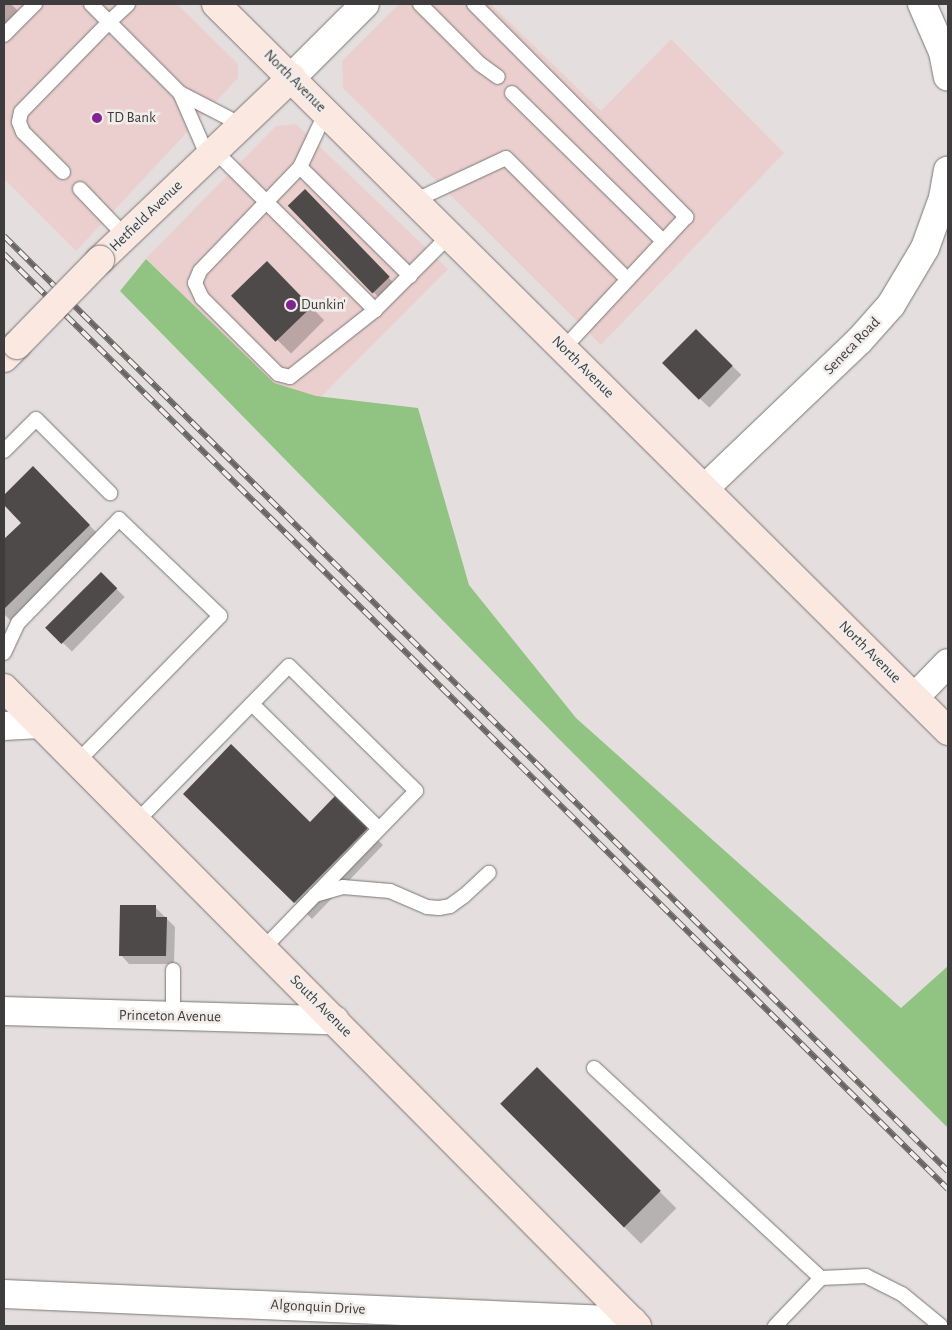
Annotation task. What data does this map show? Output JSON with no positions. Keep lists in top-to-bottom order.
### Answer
{
  "streets": {
    "main road": ["North Avenue", "Hetfield Avenue", "South Avenue"],
    "street": ["Seneca Road", "Princeton Avenue", "Algonquin Drive"]
  },
  "crossings": [
    ["North Avenue", "Hetfield Avenue"],
    ["North Avenue", "Seneca Road"],
    ["South Avenue", "Princeton Avenue"],
    ["South Avenue", "Algonquin Drive"]
  ],
  "places": ["TD Bank", "Dunkin'"]
}
